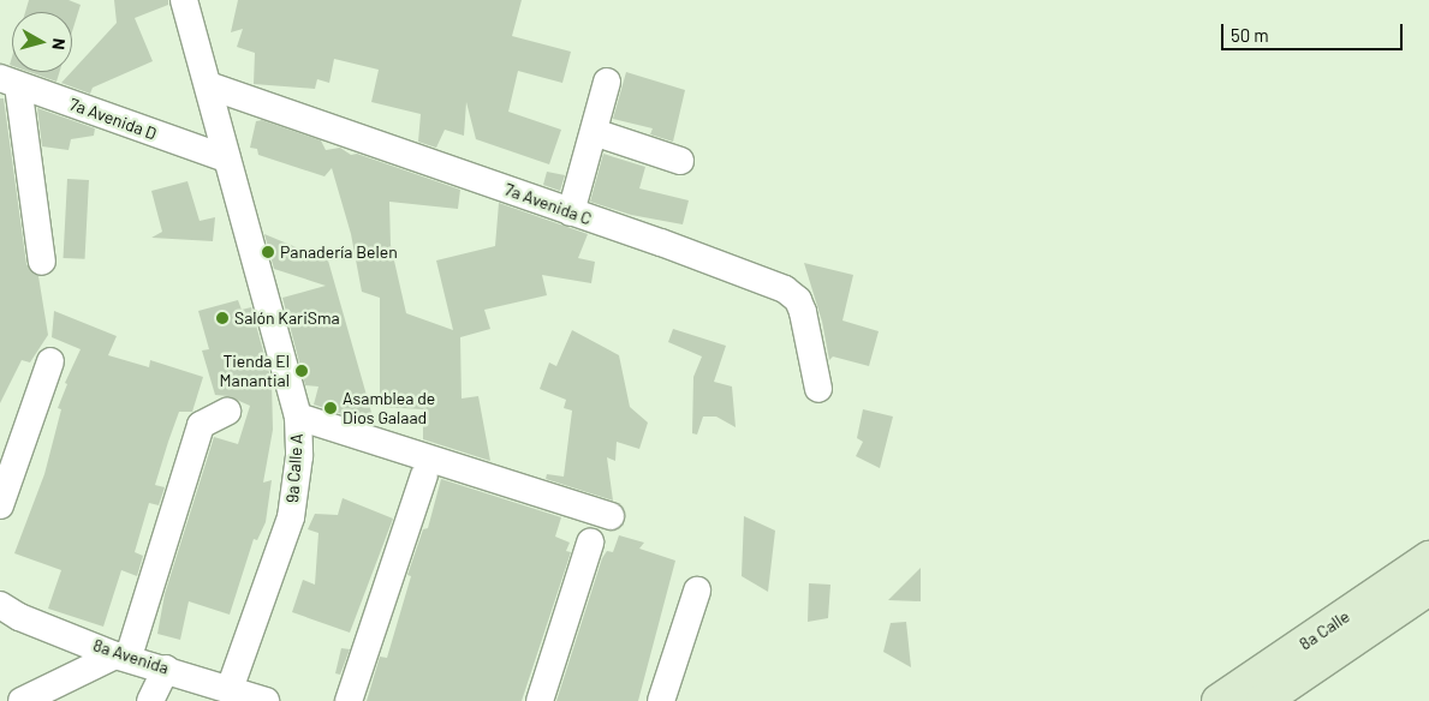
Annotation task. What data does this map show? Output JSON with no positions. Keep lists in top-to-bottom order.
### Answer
{
  "streets": {
    "street": [
      "7a Avenida D",
      "7a Avenida C",
      "9a Calle A",
      "8a Calle",
      "8a Avenida"
    ]
  },
  "crossings": [
    ["7a Avenida D", "9a Calle A"],
    ["7a Avenida C", "9a Calle A"],
    ["9a Calle A", "8a Avenida"]
  ],
  "places": [
    "Panadería Belen",
    "Salón KariSma",
    "Tienda El Manantial",
    "Asamblea de Dios Galaad"
  ],
  "scale_bar": "50 m",
  "north": "right"
}
